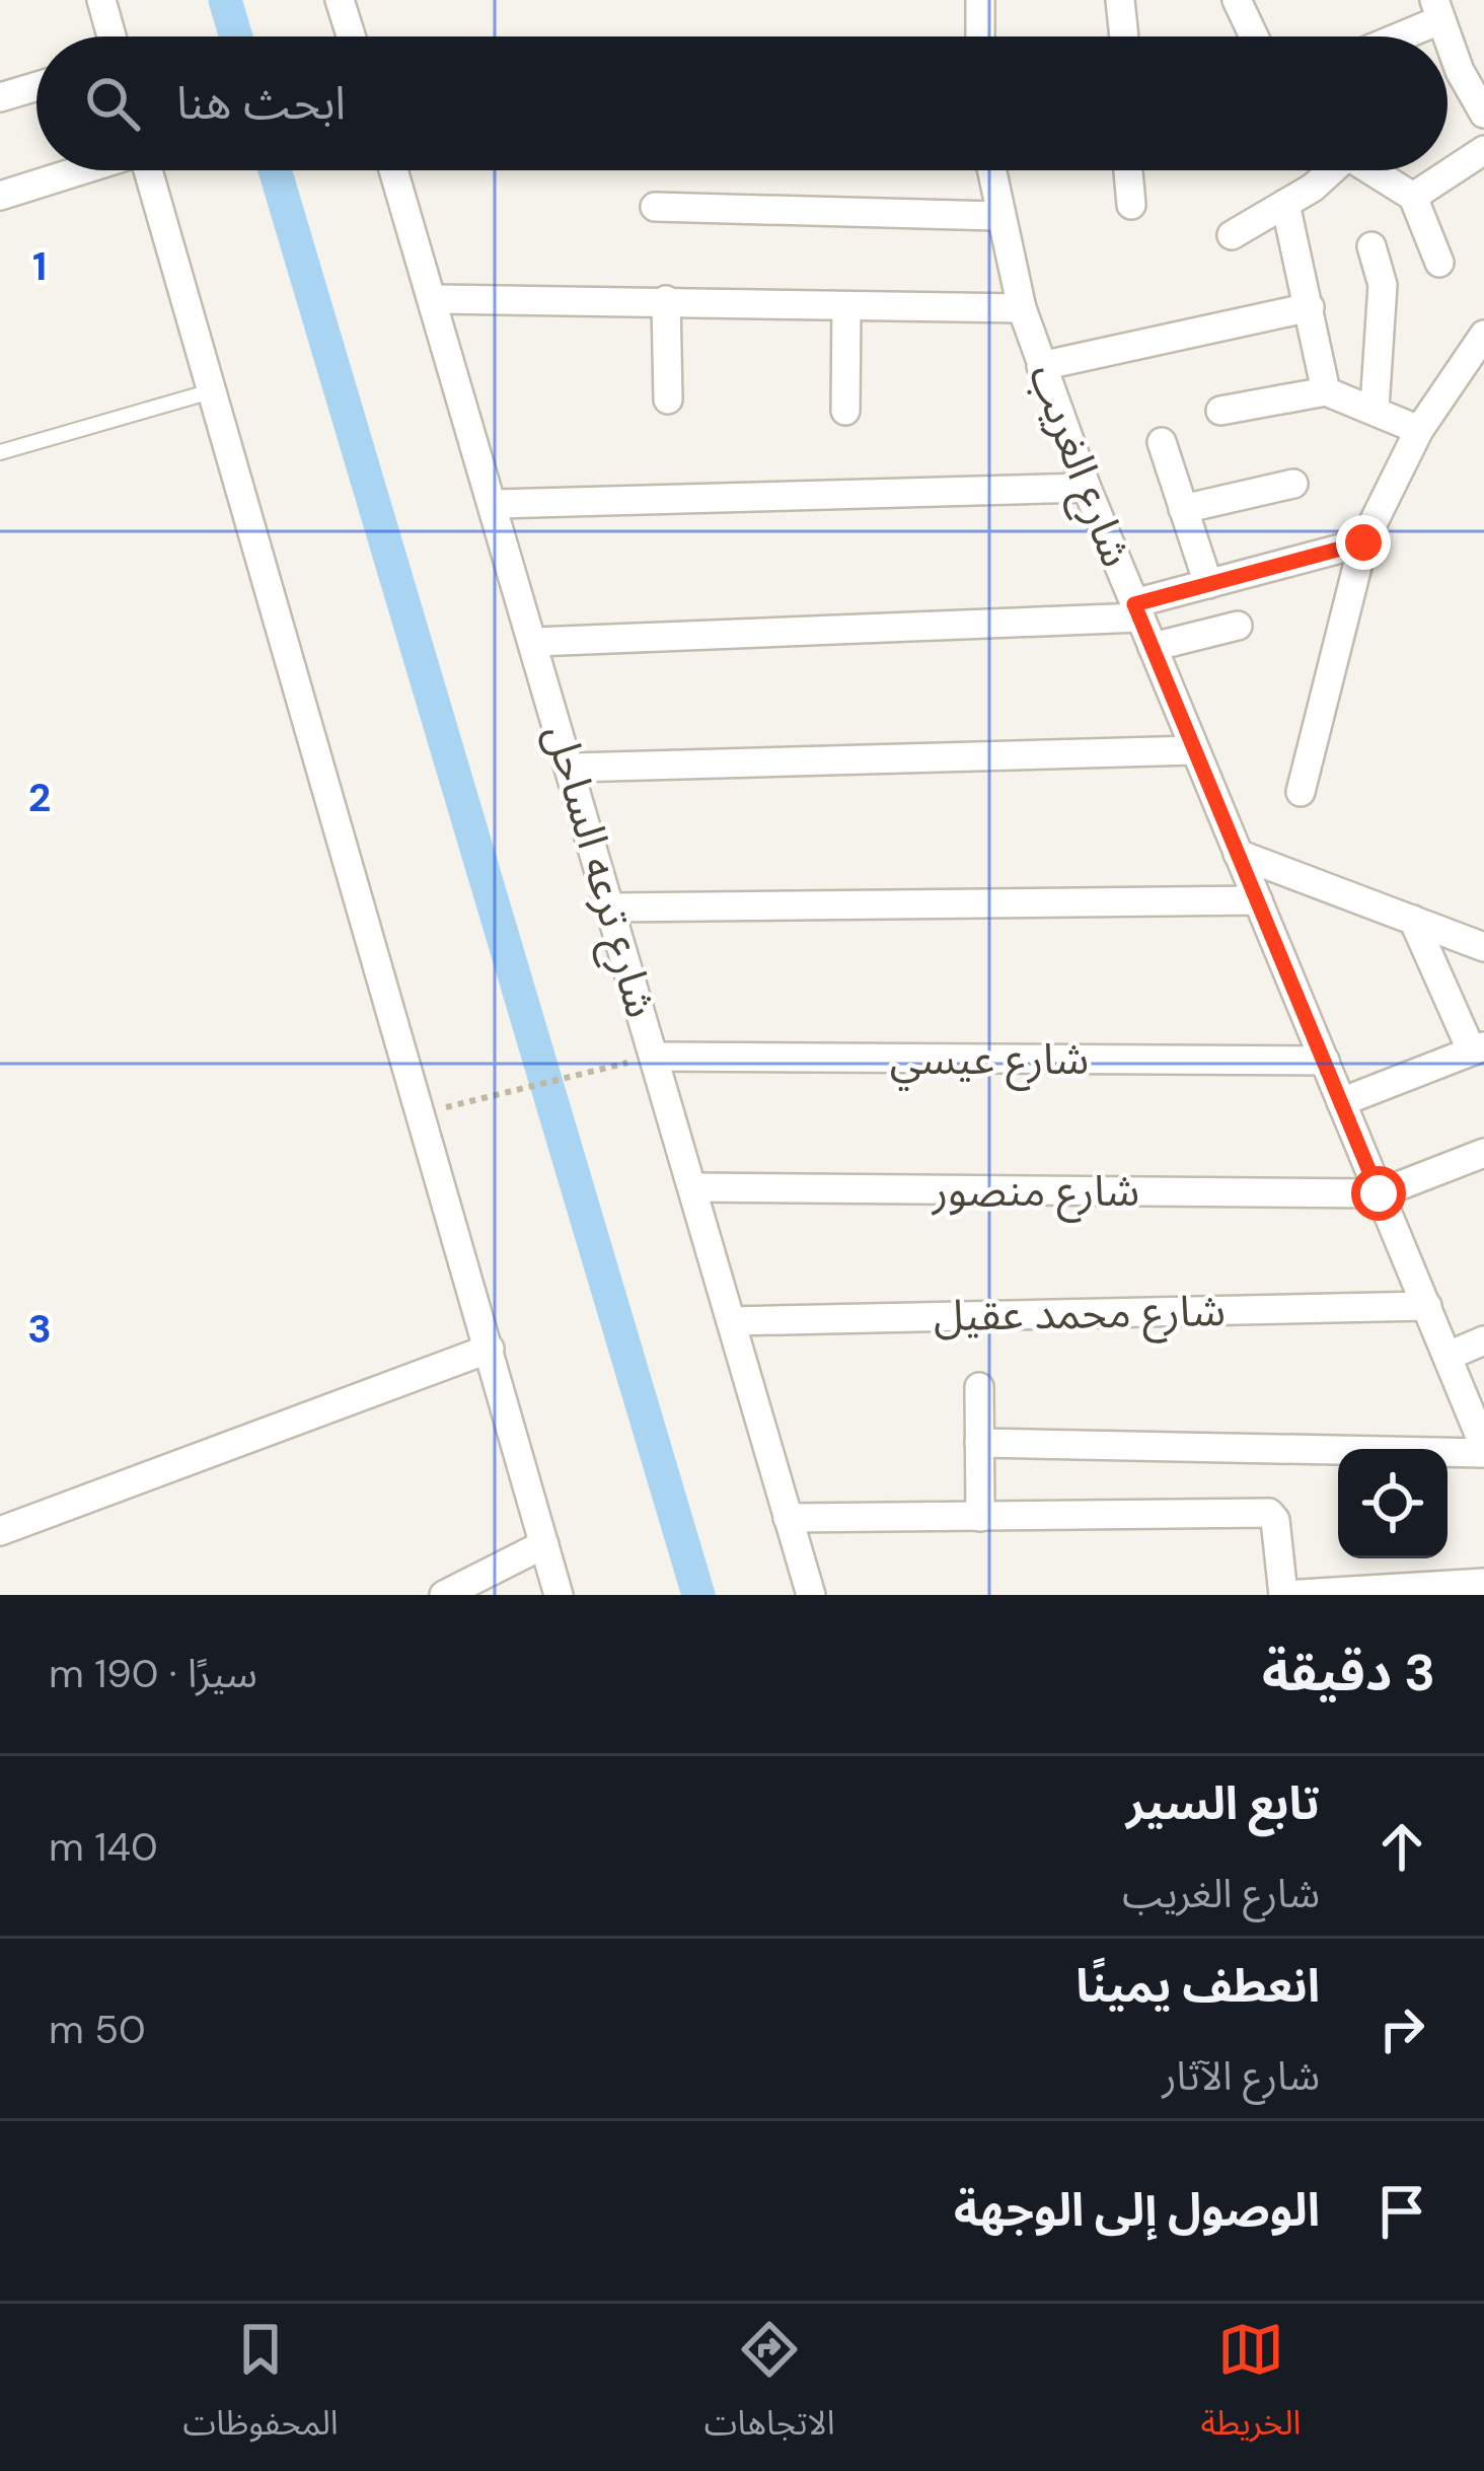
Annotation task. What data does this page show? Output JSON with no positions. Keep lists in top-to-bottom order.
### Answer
{
  "streets": {
    "street": [
      "شارع الغريب",
      "شارع ترعه الساحل",
      "شارع عيسي",
      "شارع منصور",
      "شارع محمد عقيل"
    ]
  },
  "crossings": [
    ["شارع الغريب", "شارع عيسي"],
    ["شارع الغريب", "شارع منصور"],
    ["شارع الغريب", "شارع محمد عقيل"],
    ["شارع ترعه الساحل", "شارع عيسي"],
    ["شارع ترعه الساحل", "شارع منصور"],
    ["شارع ترعه الساحل", "شارع محمد عقيل"]
  ],
  "page": {
    "search": "ابحث هنا",
    "heading": ["3 دقيقة", "سيرًا · 190 m"],
    "list": [
      ["تابع السير", "شارع الغريب", "140 m"],
      ["انعطف يمينًا", "شارع الآثار", "50 m"],
      "الوصول إلى الوجهة"
    ],
    "nav": ["الخريطة", "الاتجاهات", "المحفوظات"]
  },
  "grid": {
    "rows": ["1", "2", "3"]
  }
}
